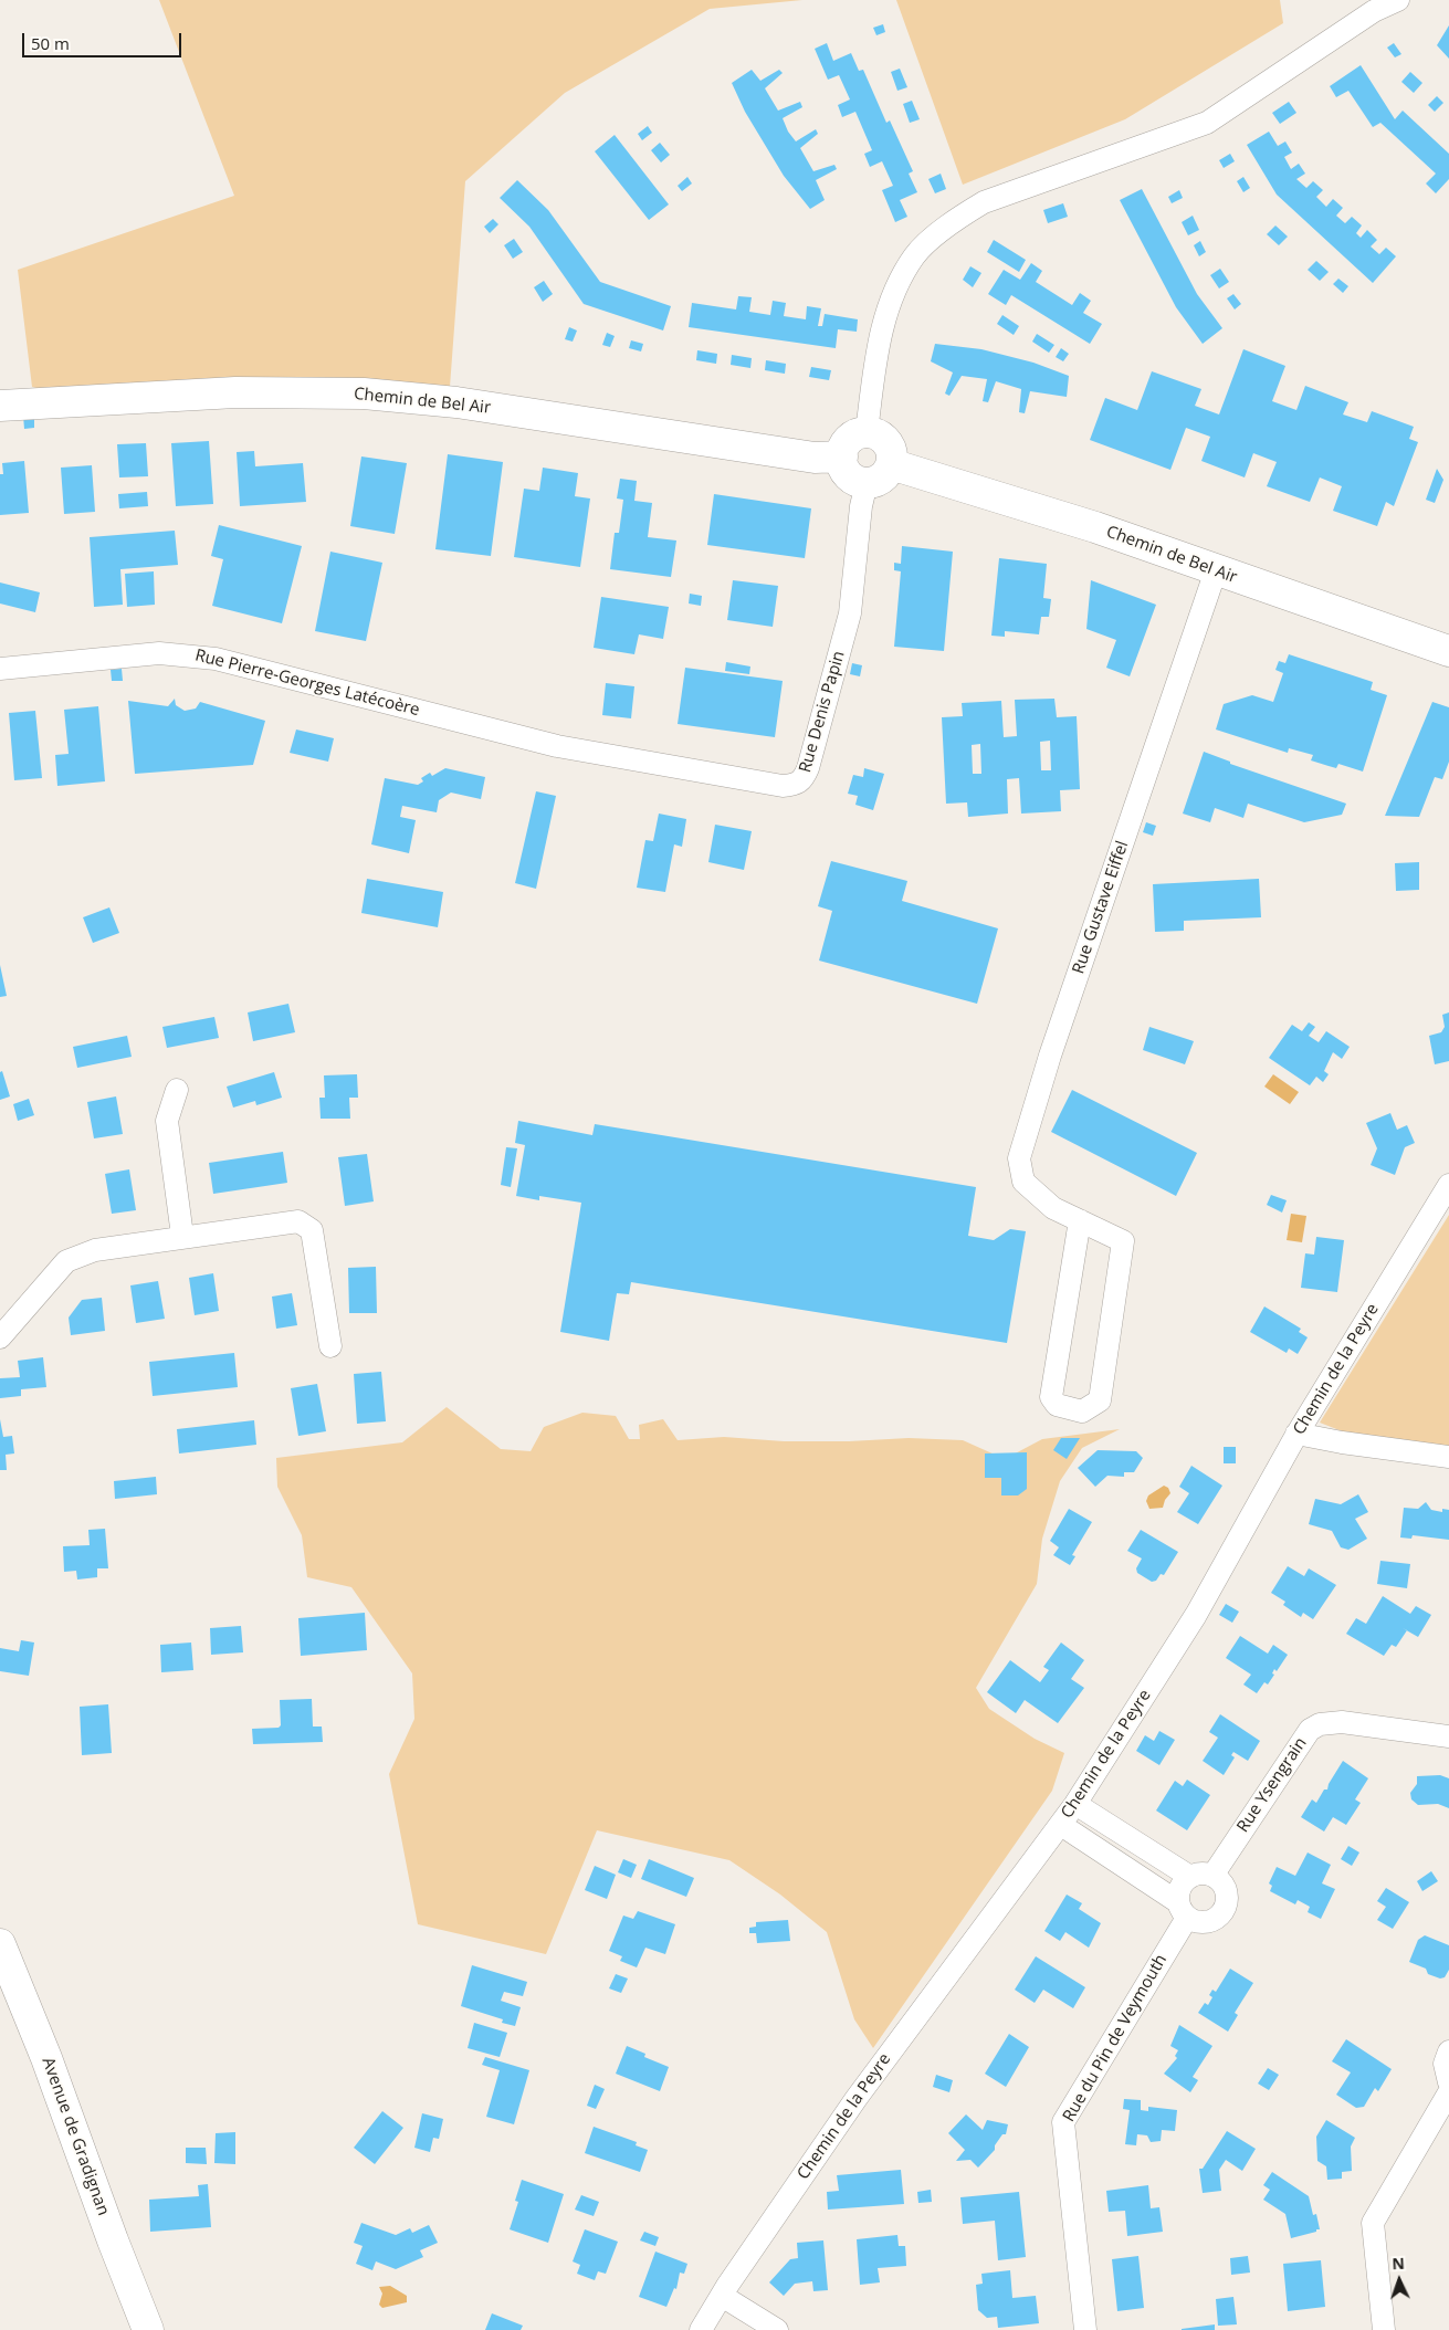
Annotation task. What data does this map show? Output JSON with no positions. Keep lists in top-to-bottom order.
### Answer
{
  "streets": {
    "street": [
      "Chemin de Bel Air",
      "Rue Pierre-Georges Latécoère",
      "Rue Denis Papin",
      "Rue Gustave Eiffel",
      "Chemin de la Peyre",
      "Rue Ysengrain",
      "Rue du Pin de Veymouth",
      "Avenue de Gradignan"
    ]
  },
  "crossings": [
    ["Chemin de Bel Air", "Rue Denis Papin"],
    ["Chemin de Bel Air", "Rue Gustave Eiffel"],
    ["Rue Pierre-Georges Latécoère", "Rue Denis Papin"],
    ["Rue Ysengrain", "Rue du Pin de Veymouth"]
  ],
  "scale_bar": "50 m",
  "north": "top"
}
